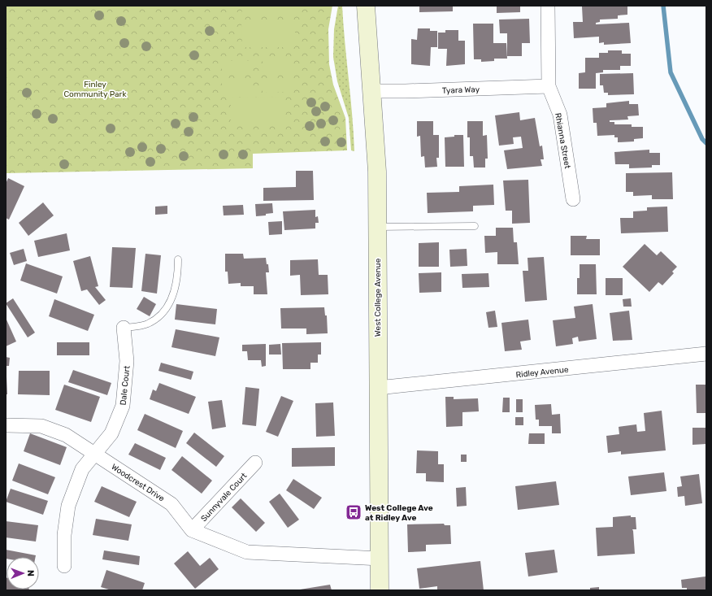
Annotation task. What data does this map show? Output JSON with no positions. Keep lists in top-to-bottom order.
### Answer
{
  "streets": {
    "main road": ["West College Avenue"],
    "street": [
      "Tyara Way",
      "Rhianna Street",
      "Ridley Avenue",
      "Dale Court",
      "Woodcrest Drive",
      "Sunnyvale Court"
    ]
  },
  "crossings": [
    ["Tyara Way", "Rhianna Street"],
    ["Tyara Way", "West College Avenue"],
    ["West College Avenue", "Ridley Avenue"],
    ["Dale Court", "Woodcrest Drive"],
    ["Woodcrest Drive", "Sunnyvale Court"]
  ],
  "parks": ["Finley Community Park"],
  "places": {
    "bus stop": ["West College Ave at Ridley Ave"]
  },
  "north": "right"
}
